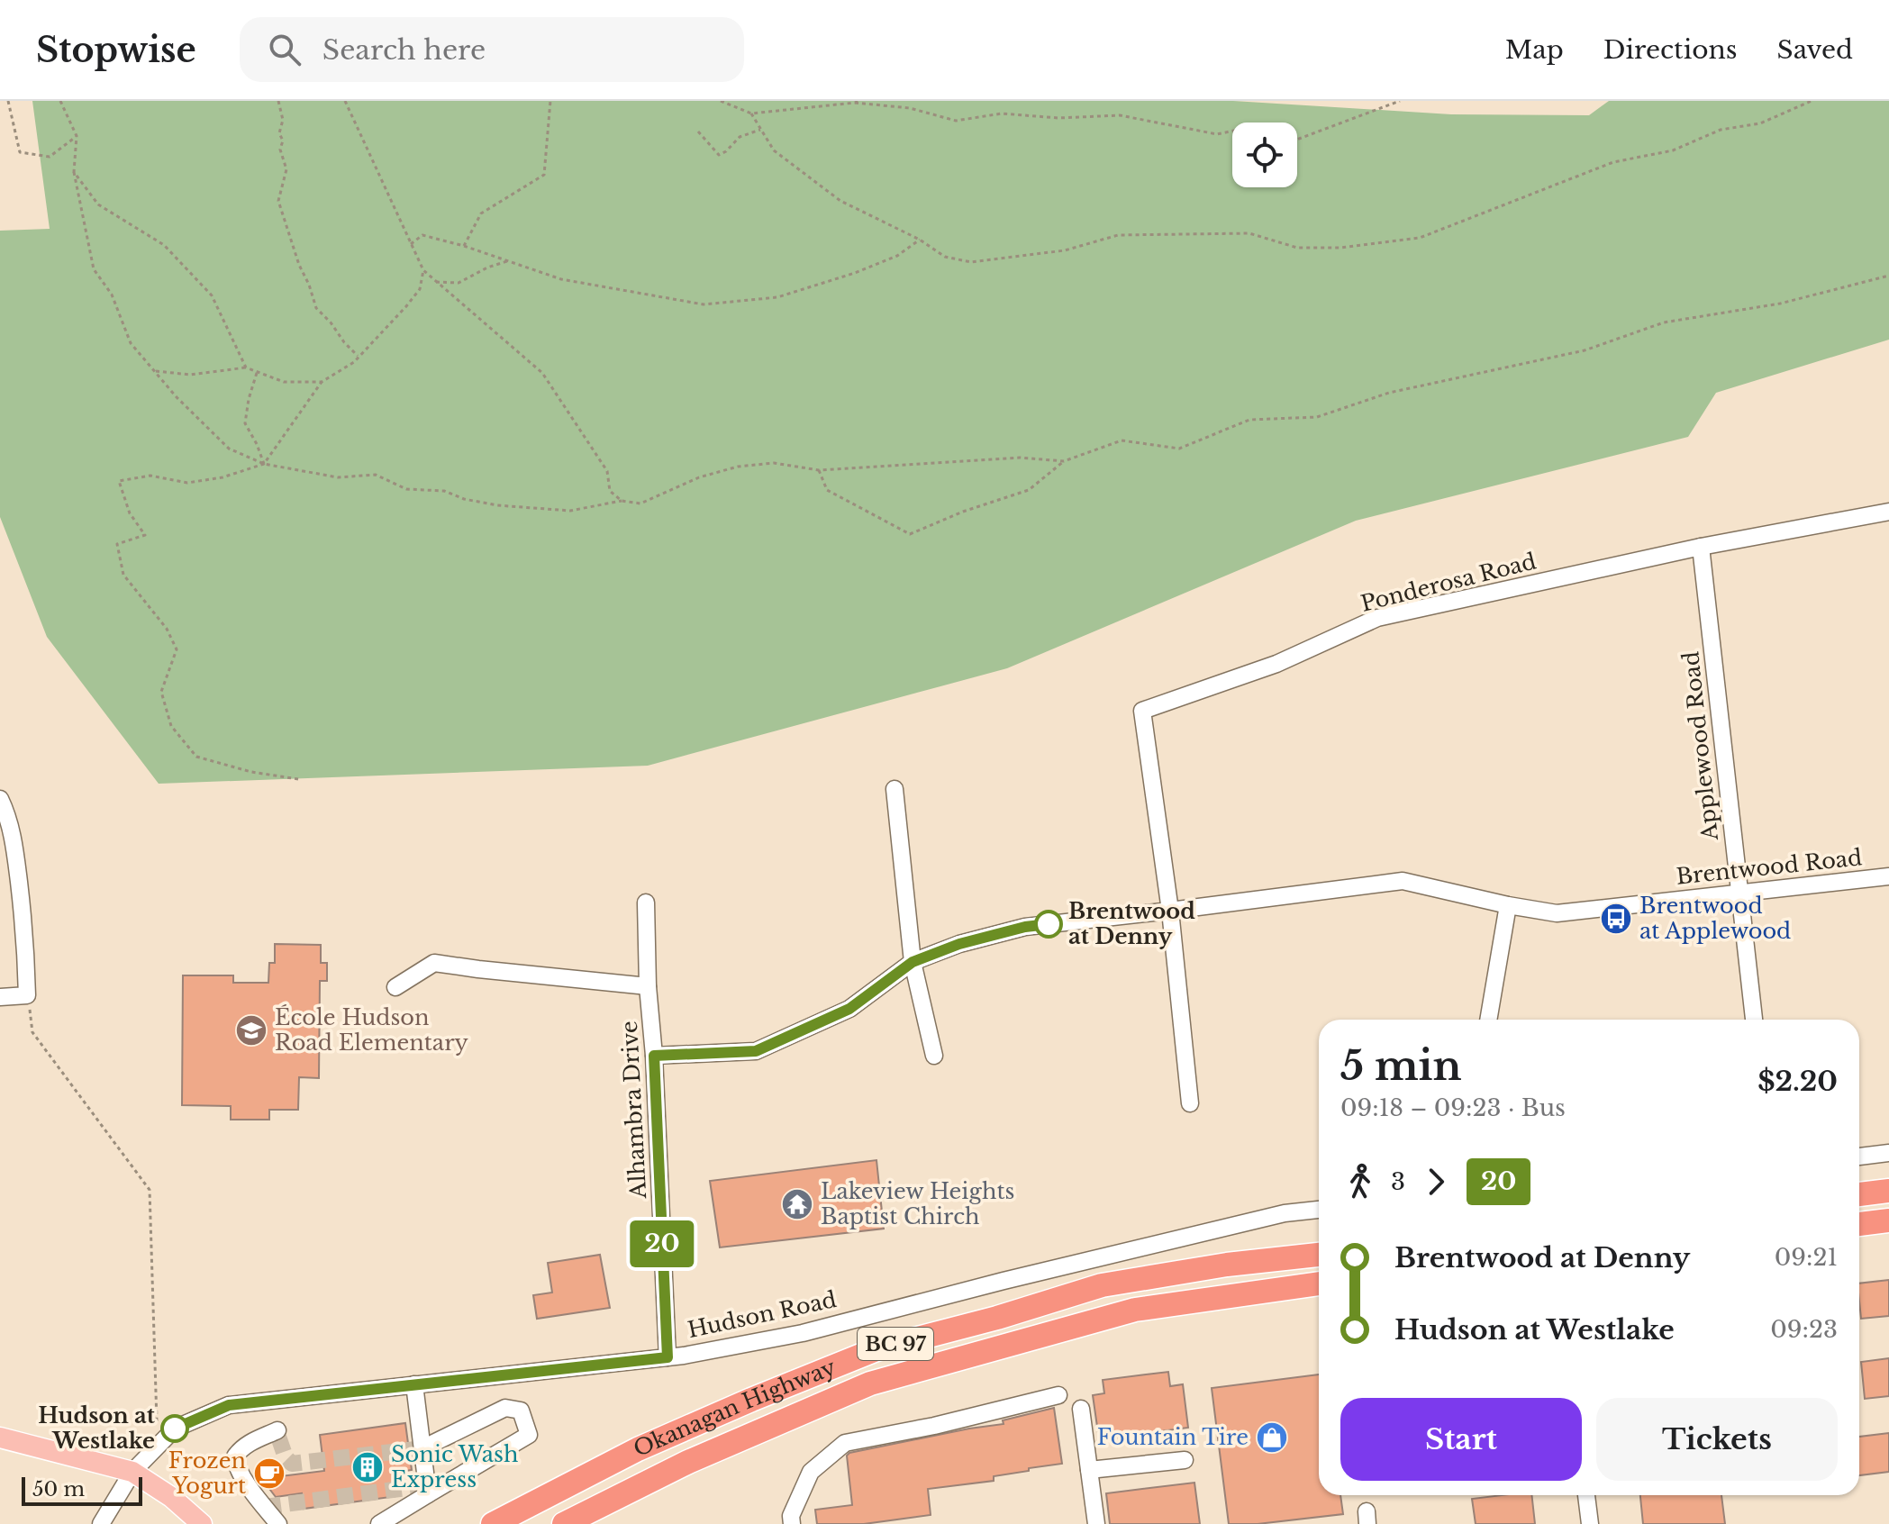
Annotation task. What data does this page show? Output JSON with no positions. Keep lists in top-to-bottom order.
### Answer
{
  "streets": {
    "highway": ["BC 97", "Okanagan Highway"],
    "street": [
      "Ponderosa Road",
      "Applewood Road",
      "Brentwood Road",
      "Alhambra Drive",
      "Hudson Road"
    ]
  },
  "crossings": [
    ["Ponderosa Road", "Applewood Road"],
    ["Ponderosa Road", "Brentwood Road"],
    ["Applewood Road", "Brentwood Road"],
    ["Brentwood Road", "Alhambra Drive"],
    ["Alhambra Drive", "Hudson Road"]
  ],
  "places": {
    "bus stop": ["Brentwood at Applewood"],
    "other": ["Brentwood at Denny", "Hudson at Westlake"],
    "school or university": ["École Hudson Road Elementary"],
    "temple": ["Lakeview Heights Baptist Chirch"],
    "shop": ["Fountain Tire"],
    "building": ["Sonic Wash Express"],
    "cafe": ["Frozen Yogurt"]
  },
  "lines": ["bus line 20"],
  "scale_bar": "50 m",
  "page": {
    "header": "Stopwise",
    "search": "Search here",
    "nav": ["Map", "Directions", "Saved"],
    "on_map": "20",
    "heading": ["5 min", "09:18 – 09:23 · Bus", "$2.20"],
    "legs": ["3", "20"],
    "list": [
      {
        "name": "Brentwood at Denny",
        "value": "09:21"
      },
      {
        "name": "Hudson at Westlake",
        "value": "09:23"
      }
    ],
    "buttons": ["Start", "Tickets"],
    "scale": "50 m"
  }
}
